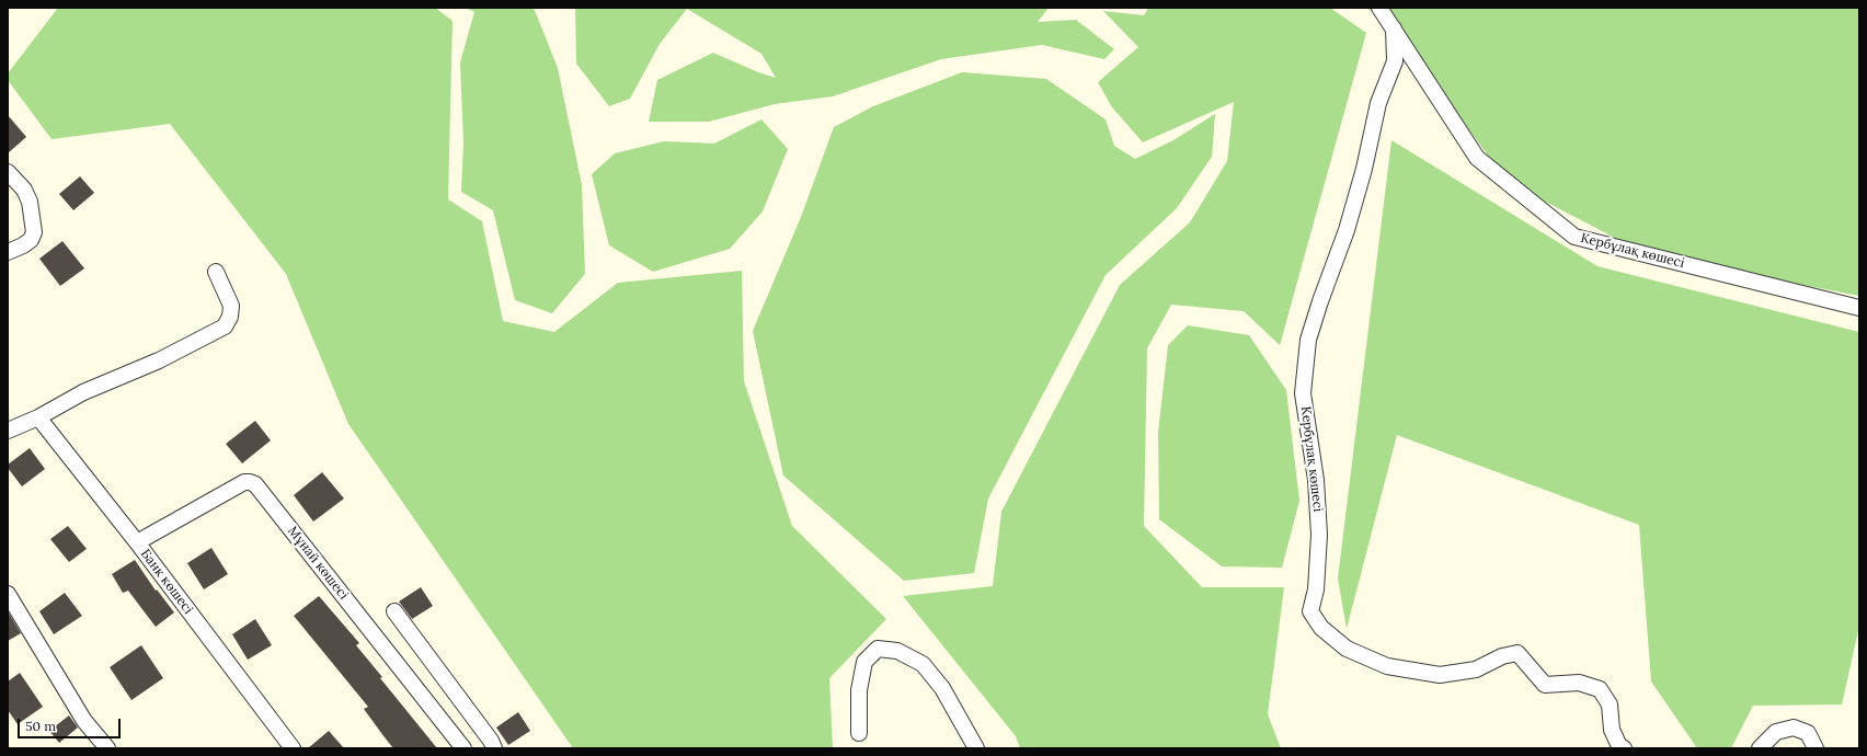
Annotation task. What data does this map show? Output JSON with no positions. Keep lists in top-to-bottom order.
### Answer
{
  "streets": {
    "street": ["Кербұлақ көшесі", "Мұнай көшесі", "Банк көшесі"]
  },
  "crossings": [
    ["Мұнай көшесі", "Банк көшесі"]
  ],
  "scale_bar": "50 m"
}
